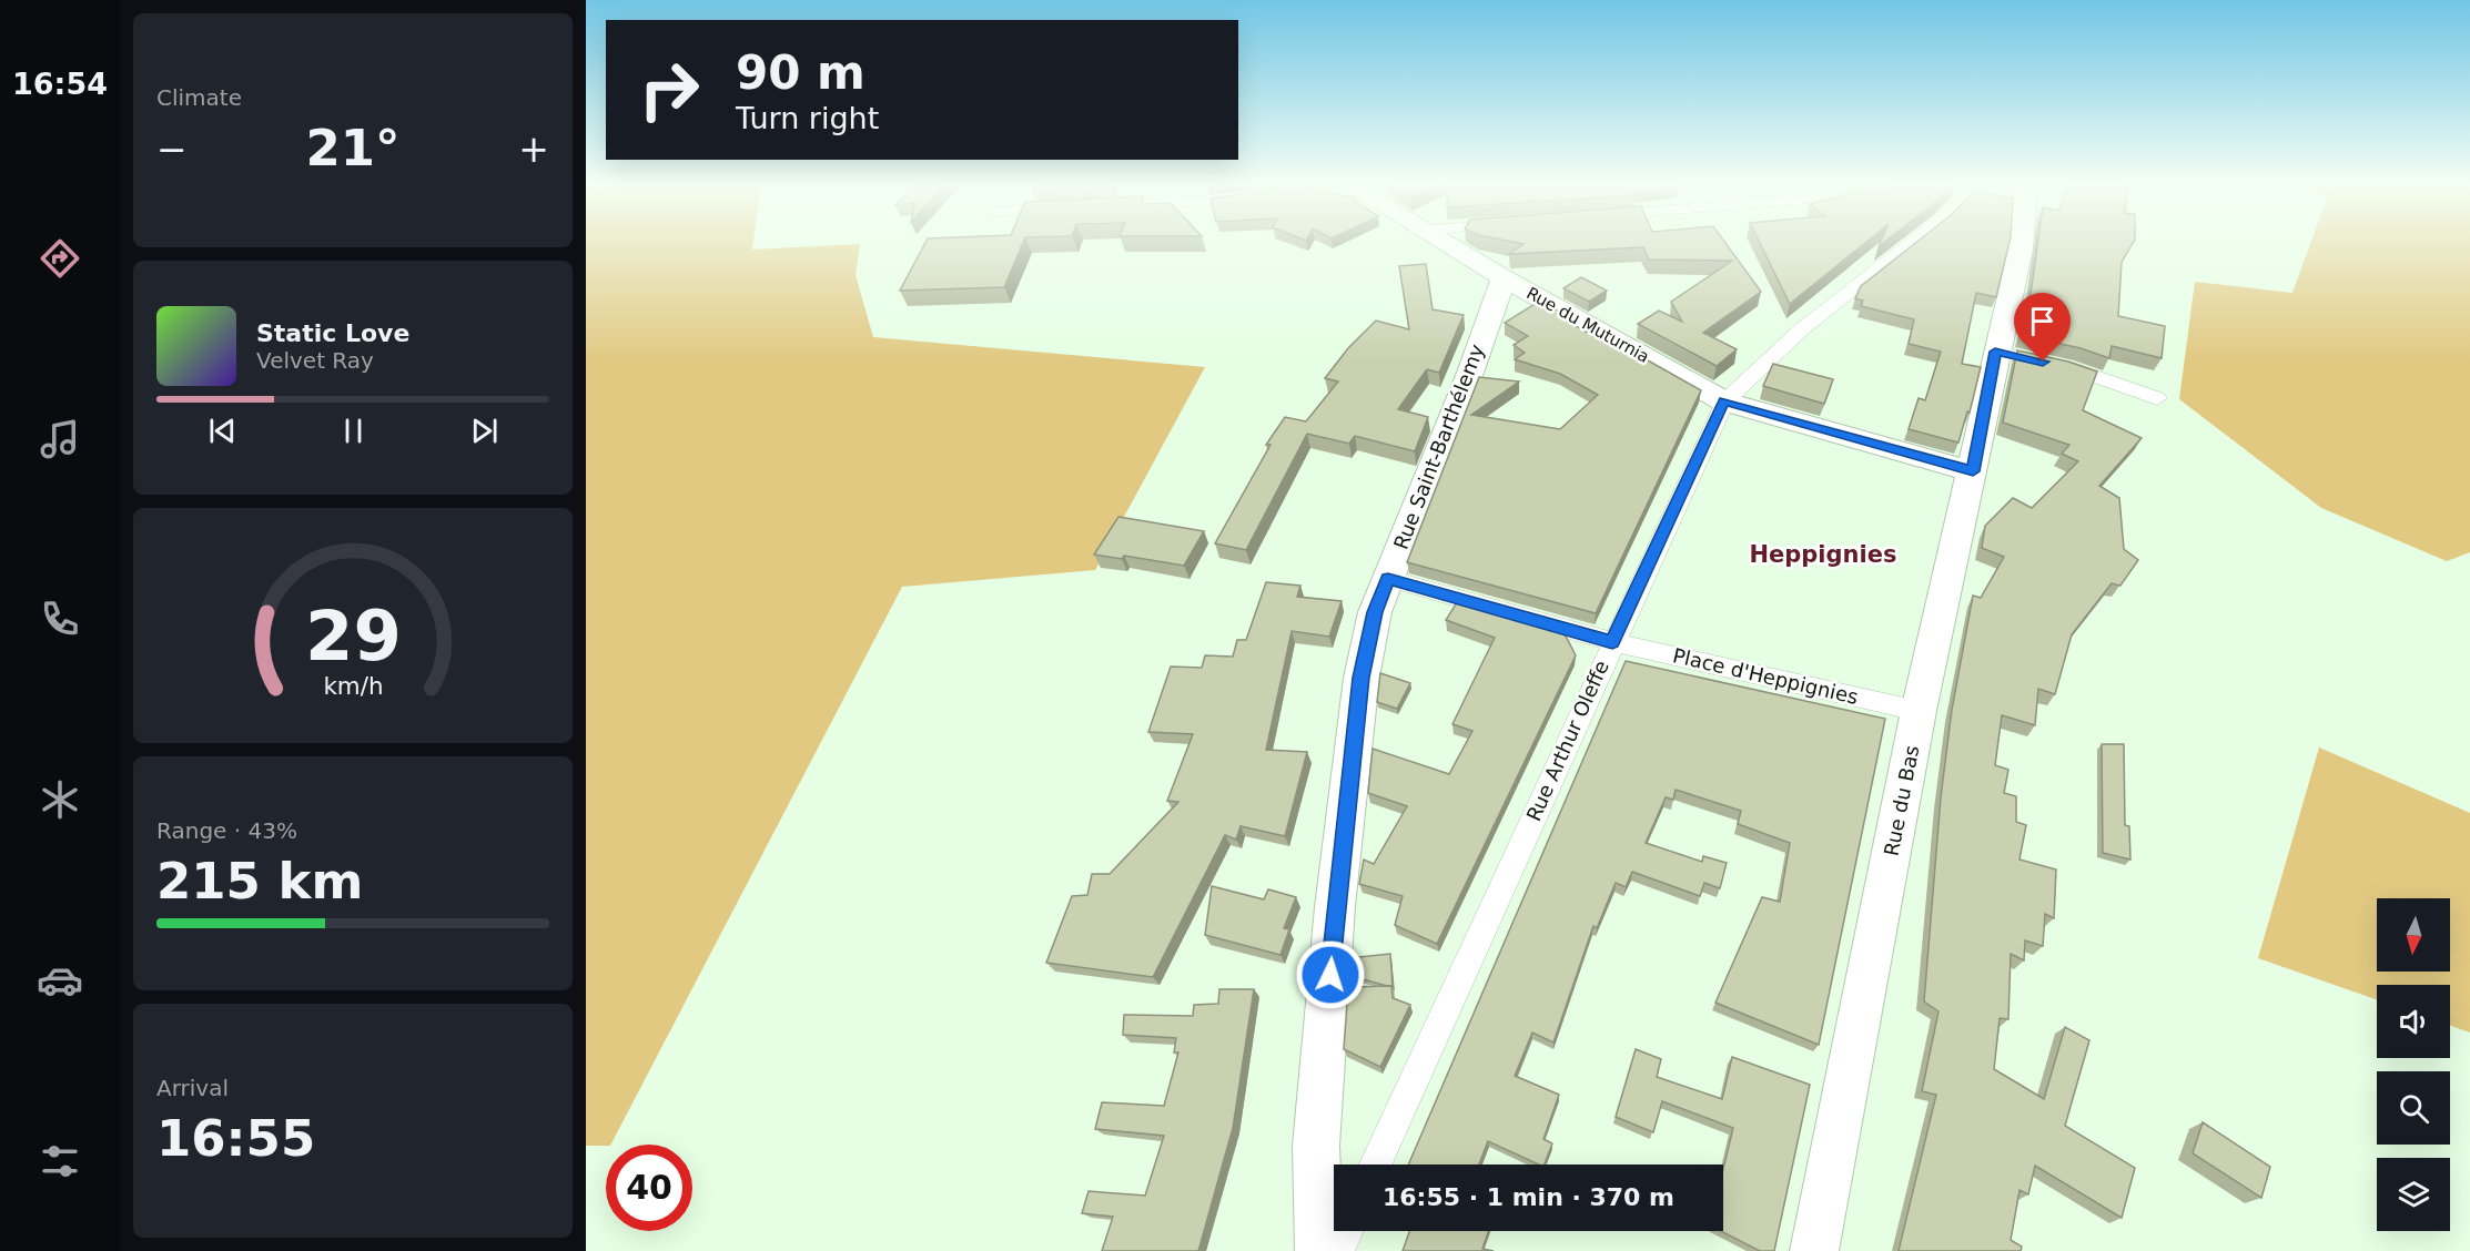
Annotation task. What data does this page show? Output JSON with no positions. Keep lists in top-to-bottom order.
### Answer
{
  "streets": {
    "street": [
      "Rue du Muturnia",
      "Rue Saint-Barthélemy",
      "Place d'Heppignies",
      "Rue Arthur Oleffe",
      "Rue du Bas"
    ]
  },
  "crossings": [
    ["Rue du Muturnia", "Rue Saint-Barthélemy"],
    ["Rue du Muturnia", "Rue Arthur Oleffe"],
    ["Rue Saint-Barthélemy", "Place d'Heppignies"],
    ["Place d'Heppignies", "Rue Arthur Oleffe"],
    ["Place d'Heppignies", "Rue du Bas"]
  ],
  "districts": ["Heppignies"],
  "north": "bottom",
  "page": {
    "tabs": "16:54",
    "tile": [
      "Climate",
      ["Range · 43%", "215 km"],
      ["Arrival", "16:55"]
    ],
    "turn": ["90 m", "Turn right"],
    "heat": ["−", "21°", "+"],
    "song": ["Static Love", "Velvet Ray"],
    "limit": "40",
    "trip": "16:55 · 1 min · 370 m",
    "gauge": ["29", "km/h"]
  }
}
